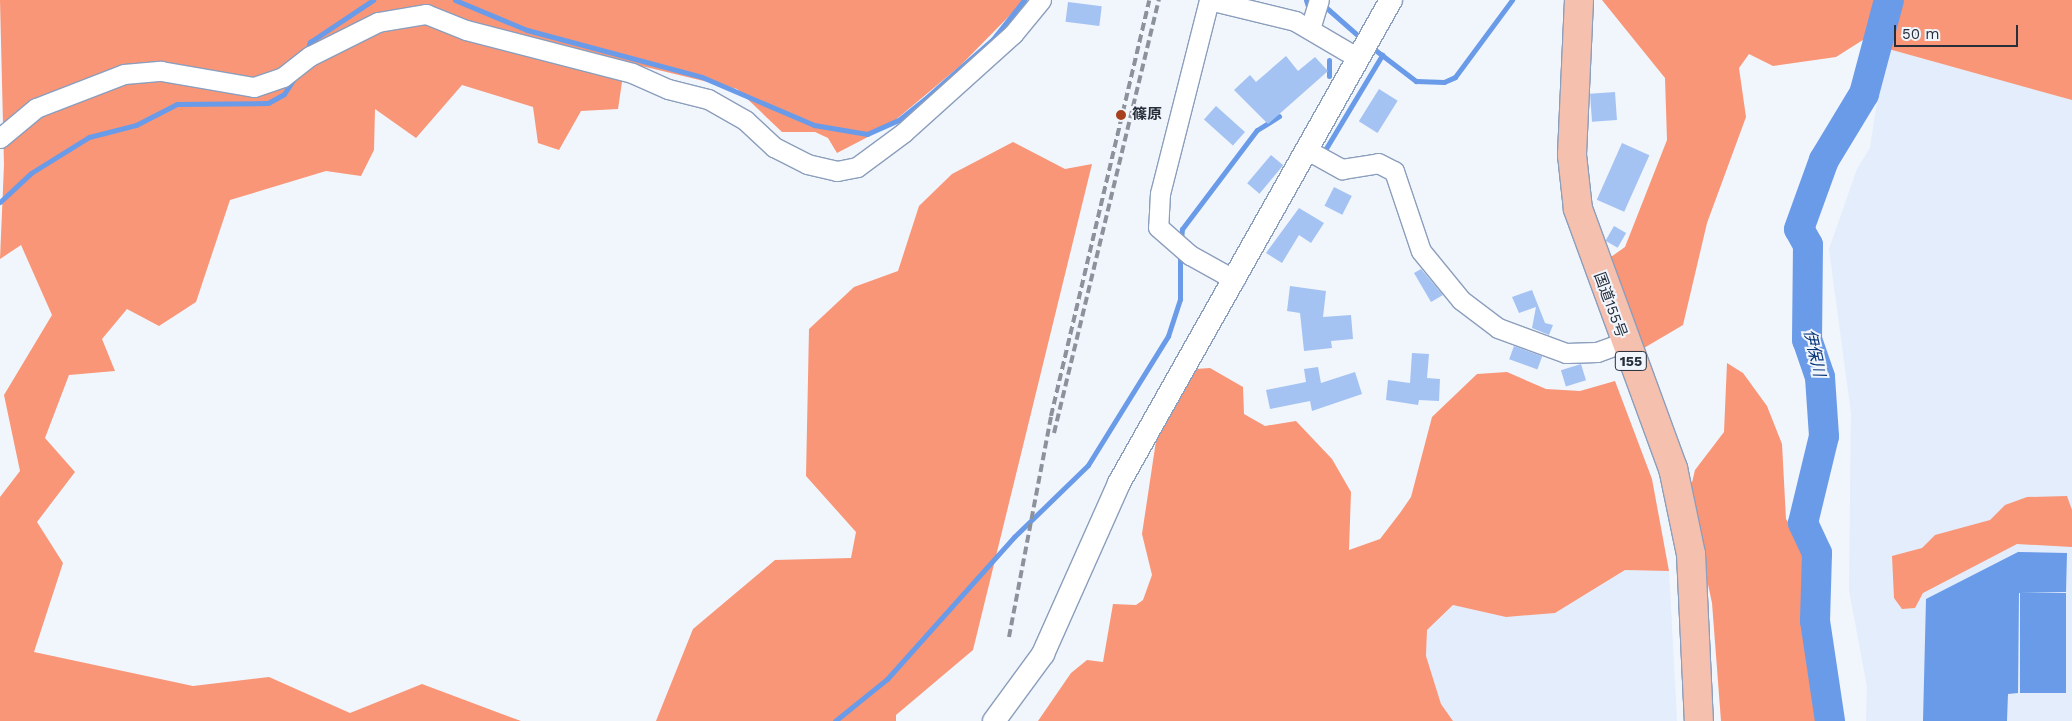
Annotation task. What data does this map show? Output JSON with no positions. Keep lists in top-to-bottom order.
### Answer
{
  "streets": {
    "highway": ["国道155号", "155"]
  },
  "water": ["伊保川"],
  "places": ["篠原"],
  "scale_bar": "50 m"
}
